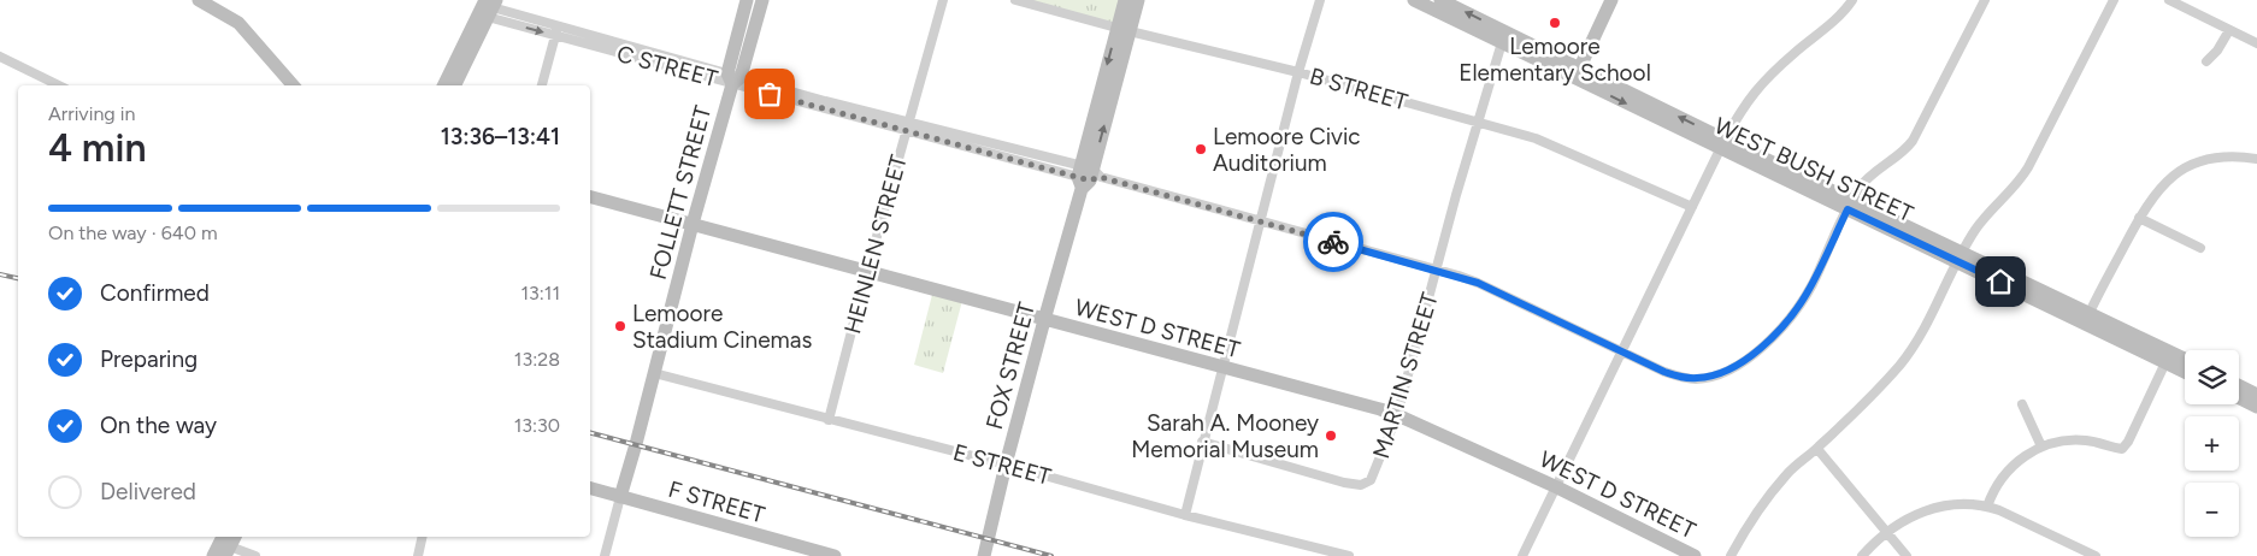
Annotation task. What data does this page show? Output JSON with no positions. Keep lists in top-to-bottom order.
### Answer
{
  "streets": {
    "street": [
      "C STREET",
      "B STREET",
      "WEST BUSH STREET",
      "FOLLETT STREET",
      "HEINLEN STREET",
      "WEST D STREET",
      "FOX STREET",
      "MARTIN STREET",
      "E STREET",
      "F STREET"
    ]
  },
  "crossings": [
    ["C STREET", "WEST BUSH STREET"],
    ["C STREET", "FOLLETT STREET"],
    ["C STREET", "HEINLEN STREET"],
    ["C STREET", "FOX STREET"],
    ["C STREET", "MARTIN STREET"],
    ["B STREET", "FOX STREET"],
    ["B STREET", "MARTIN STREET"],
    ["WEST BUSH STREET", "MARTIN STREET"],
    ["FOLLETT STREET", "WEST D STREET"],
    ["FOLLETT STREET", "E STREET"],
    ["FOLLETT STREET", "F STREET"],
    ["HEINLEN STREET", "WEST D STREET"],
    ["HEINLEN STREET", "E STREET"],
    ["WEST D STREET", "FOX STREET"],
    ["WEST D STREET", "MARTIN STREET"],
    ["FOX STREET", "E STREET"]
  ],
  "places": [
    "Lemoore Elementary School",
    "Lemoore Civic Auditorium",
    "Lemoore Stadium Cinemas",
    "Sarah A. Mooney Memorial Museum"
  ],
  "page": {
    "heading": ["4 min", "Arriving in", "13:36–13:41"],
    "bar": "On the way · 640 m",
    "list": [
      ["Confirmed", "13:11"],
      ["Preparing", "13:28"],
      ["On the way", "13:30"],
      "Delivered"
    ],
    "map_buttons": ["+", "−"]
  }
}
